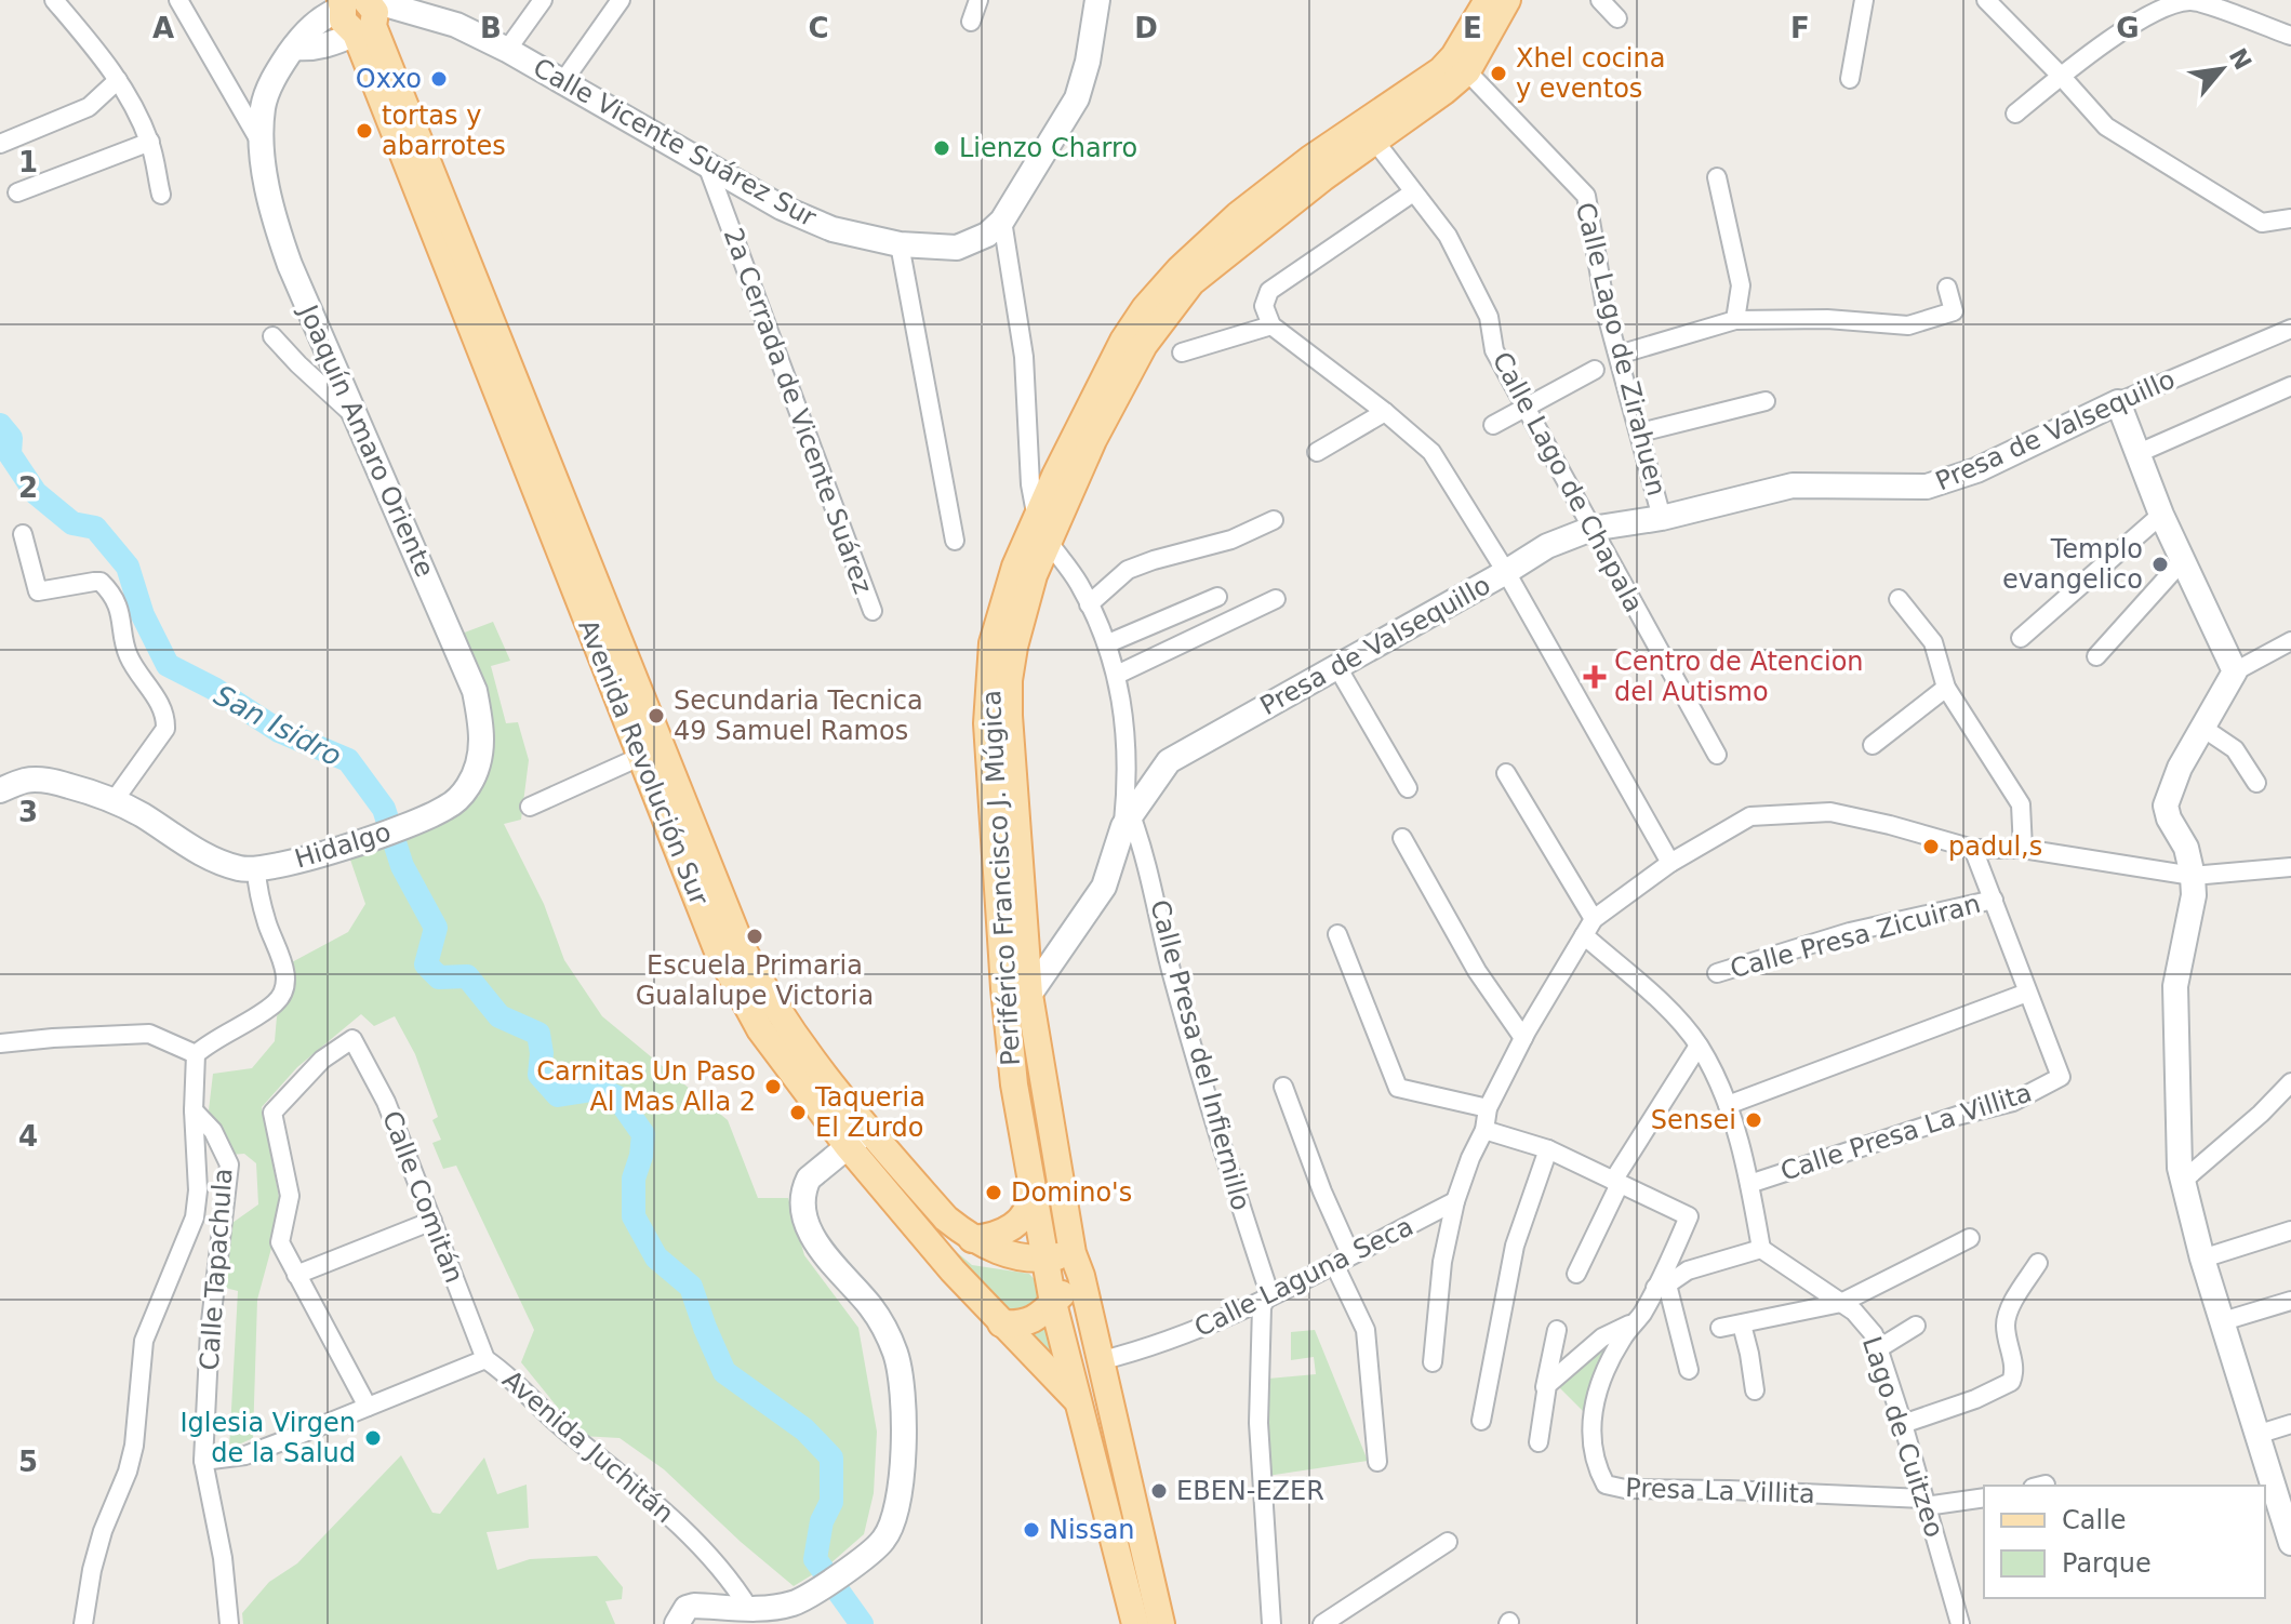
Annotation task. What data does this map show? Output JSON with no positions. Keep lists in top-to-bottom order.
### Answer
{
  "streets": {
    "main road": ["Avenida Revolución Sur", "Periférico Francisco J. Múgica"],
    "street": [
      "Calle Vicente Suárez Sur",
      "Calle Lago de Zirahuen",
      "2a Cerrada de Vicente Suárez",
      "Presa de Valsequillo",
      "Joaquín Amaro Oriente",
      "Calle Lago de Chapala",
      "Hidalgo",
      "Calle Presa Zicuiran",
      "Calle Presa del Infiernillo",
      "Calle Presa La Villita",
      "Calle Comitán",
      "Calle Tapachula",
      "Calle Laguna Seca",
      "Lago de Cuitzeo",
      "Avenida Juchitán",
      "Presa La Villita"
    ]
  },
  "crossings": [
    ["Calle Vicente Suárez Sur", "2a Cerrada de Vicente Suárez"],
    ["Calle Vicente Suárez Sur", "Joaquín Amaro Oriente"],
    ["Calle Vicente Suárez Sur", "Avenida Revolución Sur"],
    ["Calle Lago de Zirahuen", "Presa de Valsequillo"],
    ["Calle Lago de Zirahuen", "Periférico Francisco J. Múgica"],
    ["Presa de Valsequillo", "Calle Lago de Chapala"],
    ["Presa de Valsequillo", "Periférico Francisco J. Múgica"],
    ["Presa de Valsequillo", "Calle Presa del Infiernillo"],
    ["Joaquín Amaro Oriente", "Hidalgo"],
    ["Calle Lago de Chapala", "Periférico Francisco J. Múgica"],
    ["Avenida Revolución Sur", "Periférico Francisco J. Múgica"],
    ["Periférico Francisco J. Múgica", "Calle Presa del Infiernillo"],
    ["Periférico Francisco J. Múgica", "Calle Laguna Seca"],
    ["Calle Presa del Infiernillo", "Calle Laguna Seca"],
    ["Calle Comitán", "Avenida Juchitán"],
    ["Calle Tapachula", "Avenida Juchitán"],
    ["Lago de Cuitzeo", "Presa La Villita"]
  ],
  "water": ["San Isidro"],
  "places": {
    "other": [
      "Xhel cocina y eventos",
      "Oxxo",
      "tortas y abarrotes",
      "Lienzo Charro",
      "Templo evangelico",
      "Secundaria Tecnica 49 Samuel Ramos",
      "padul,s",
      "Escuela Primaria Gualalupe Victoria",
      "Carnitas Un Paso Al Mas Alla 2",
      "Taqueria El Zurdo",
      "Sensei",
      "Domino's",
      "Iglesia Virgen de la Salud",
      "EBEN-EZER",
      "Nissan"
    ],
    "health": ["Centro de Atencion del Autismo"]
  },
  "legend": ["Calle", "Parque"],
  "north": "top right",
  "grid": {
    "columns": [
      "A",
      "B",
      "C",
      "D",
      "E",
      "F",
      "G"
    ],
    "rows": [
      "1",
      "2",
      "3",
      "4",
      "5"
    ]
  }
}
